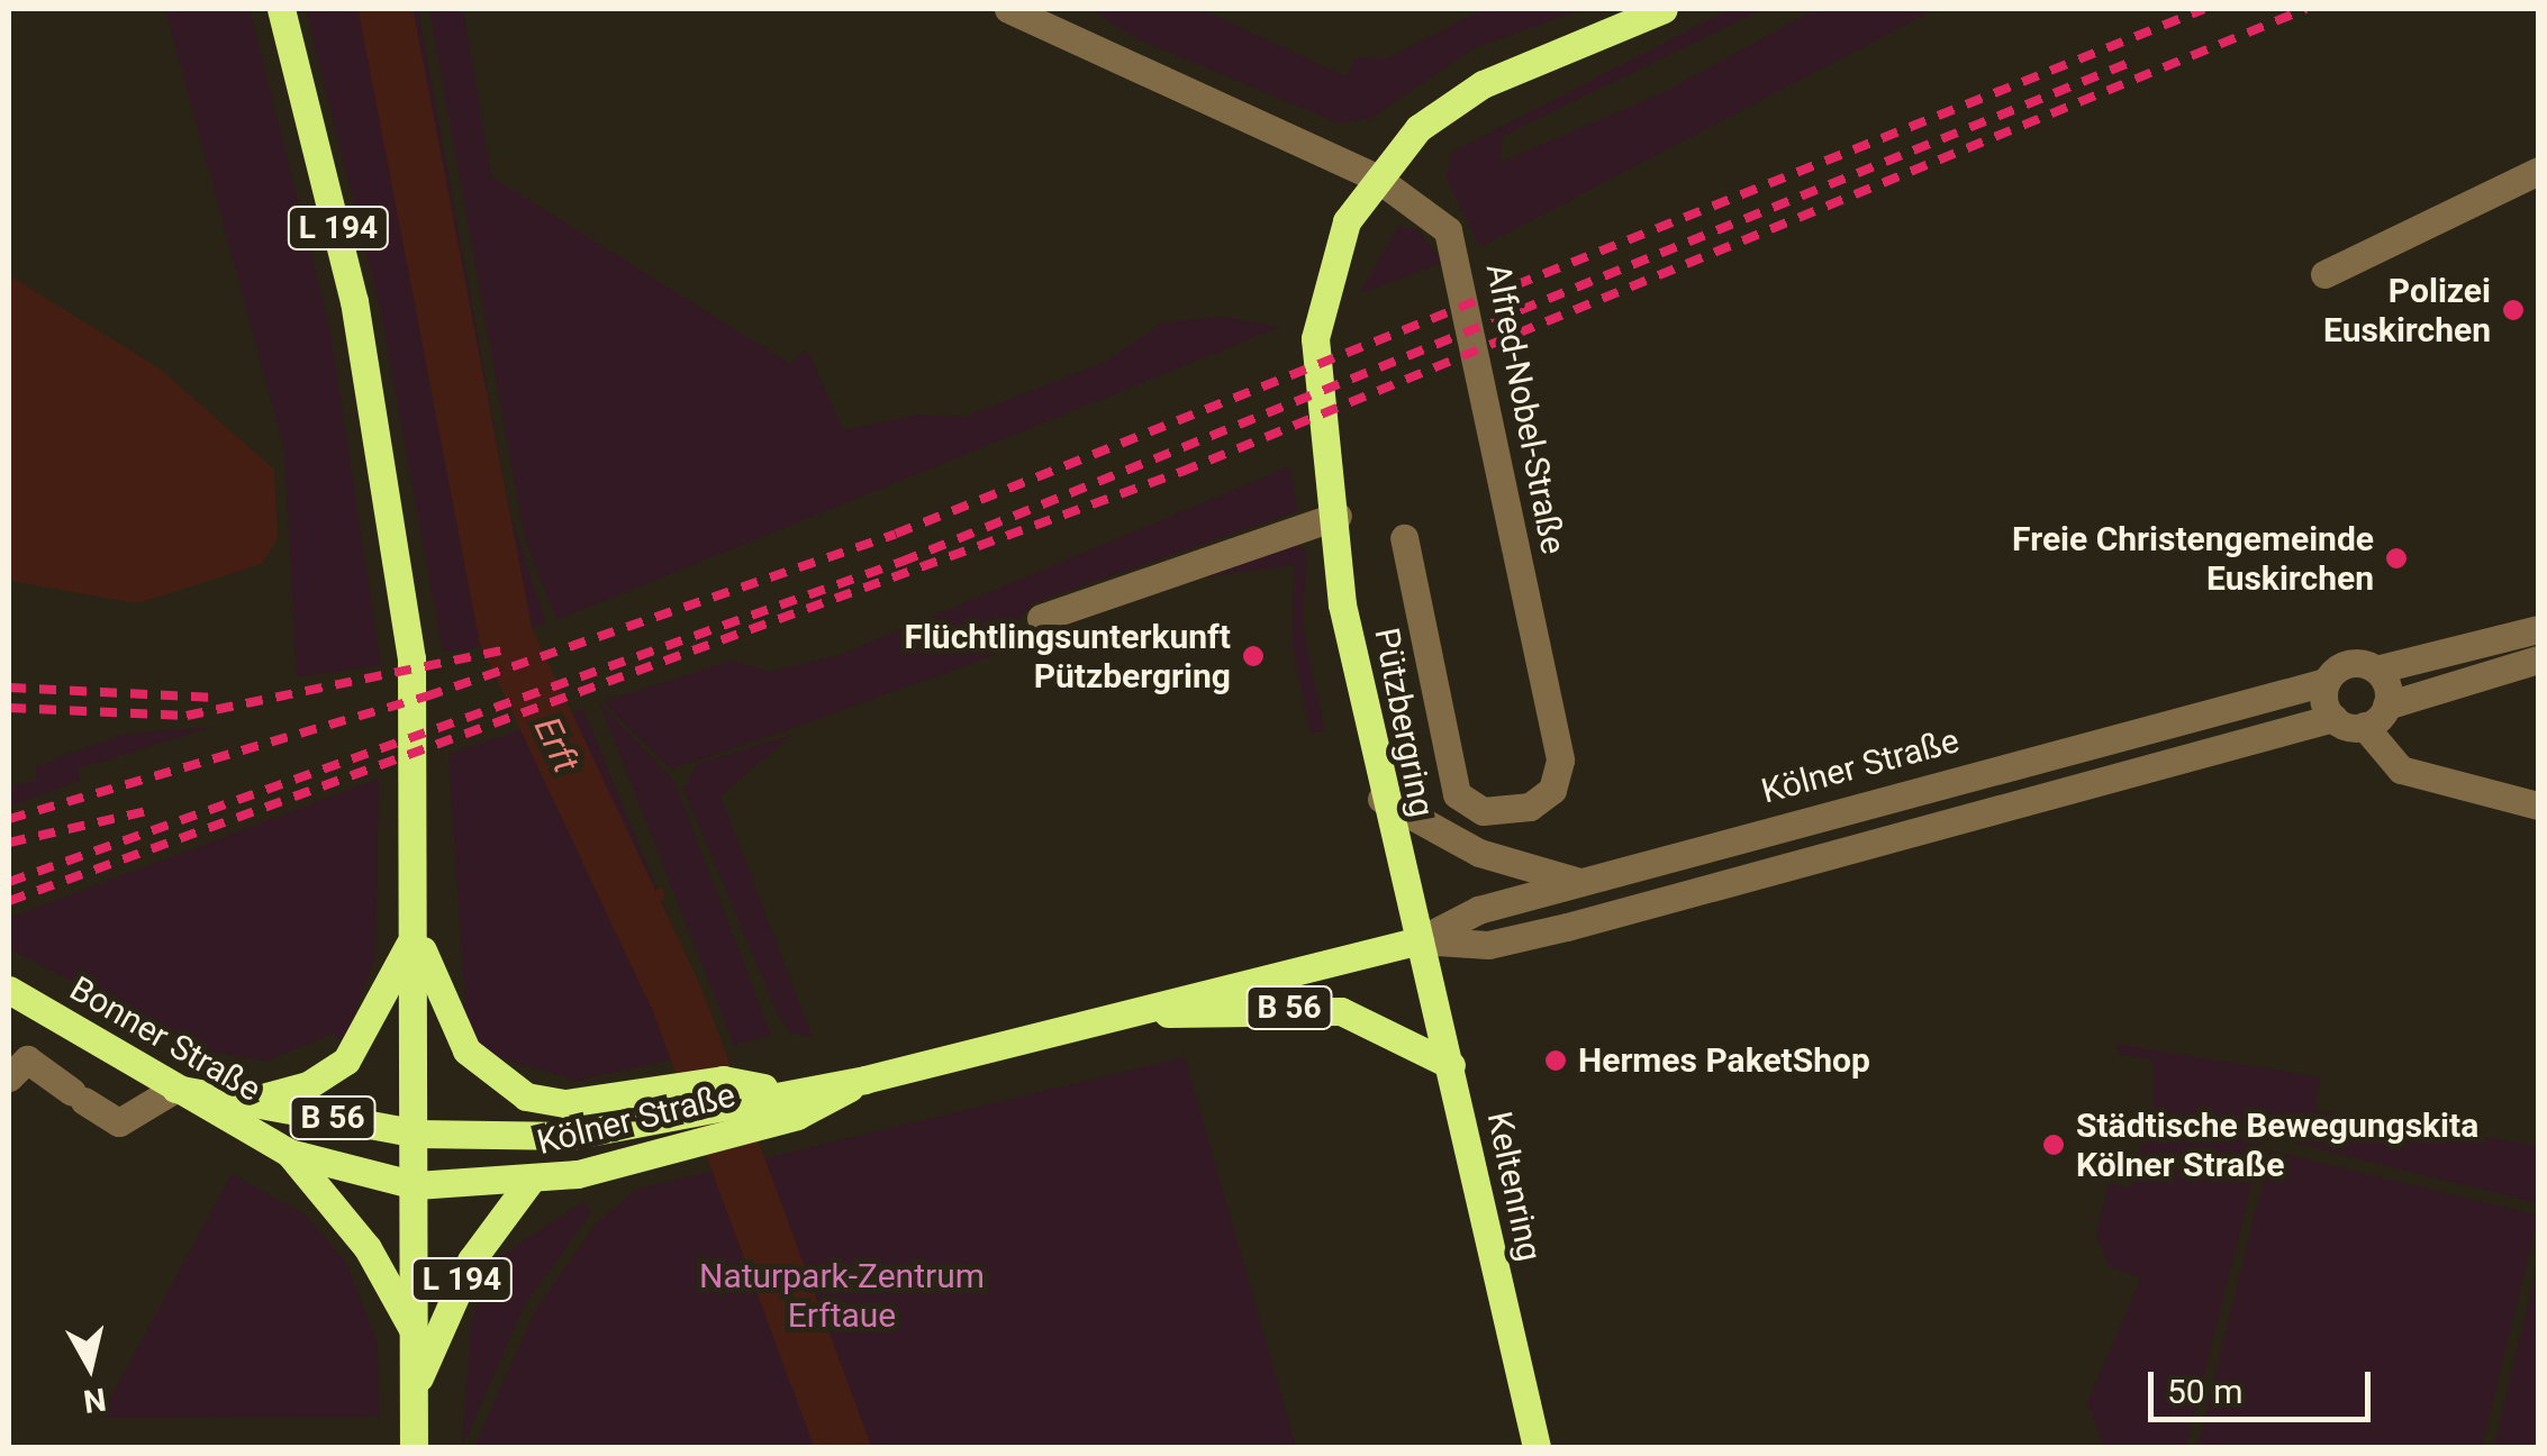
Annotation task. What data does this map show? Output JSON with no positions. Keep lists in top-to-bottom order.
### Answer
{
  "streets": {
    "main road": [
      "L 194",
      "Pützbergring",
      "Kölner Straße",
      "B 56",
      "Bonner Straße",
      "Keltenring"
    ],
    "street": ["Alfred-Nobel-Straße"]
  },
  "crossings": [
    ["L 194", "Kölner Straße"],
    ["L 194", "B 56"],
    ["L 194", "Bonner Straße"],
    ["Alfred-Nobel-Straße", "Pützbergring"],
    ["Pützbergring", "Kölner Straße"],
    ["Pützbergring", "Keltenring"],
    ["Kölner Straße", "B 56"],
    ["Kölner Straße", "Bonner Straße"],
    ["Kölner Straße", "Keltenring"],
    ["B 56", "Bonner Straße"],
    ["B 56", "Keltenring"]
  ],
  "water": ["Erft"],
  "parks": ["Naturpark-Zentrum Erftaue"],
  "places": [
    "Polizei Euskirchen",
    "Freie Christengemeinde Euskirchen",
    "Flüchtlingsunterkunft Pützbergring",
    "Hermes PaketShop",
    "Städtische Bewegungskita Kölner Straße"
  ],
  "scale_bar": "50 m",
  "north": "bottom"
}
